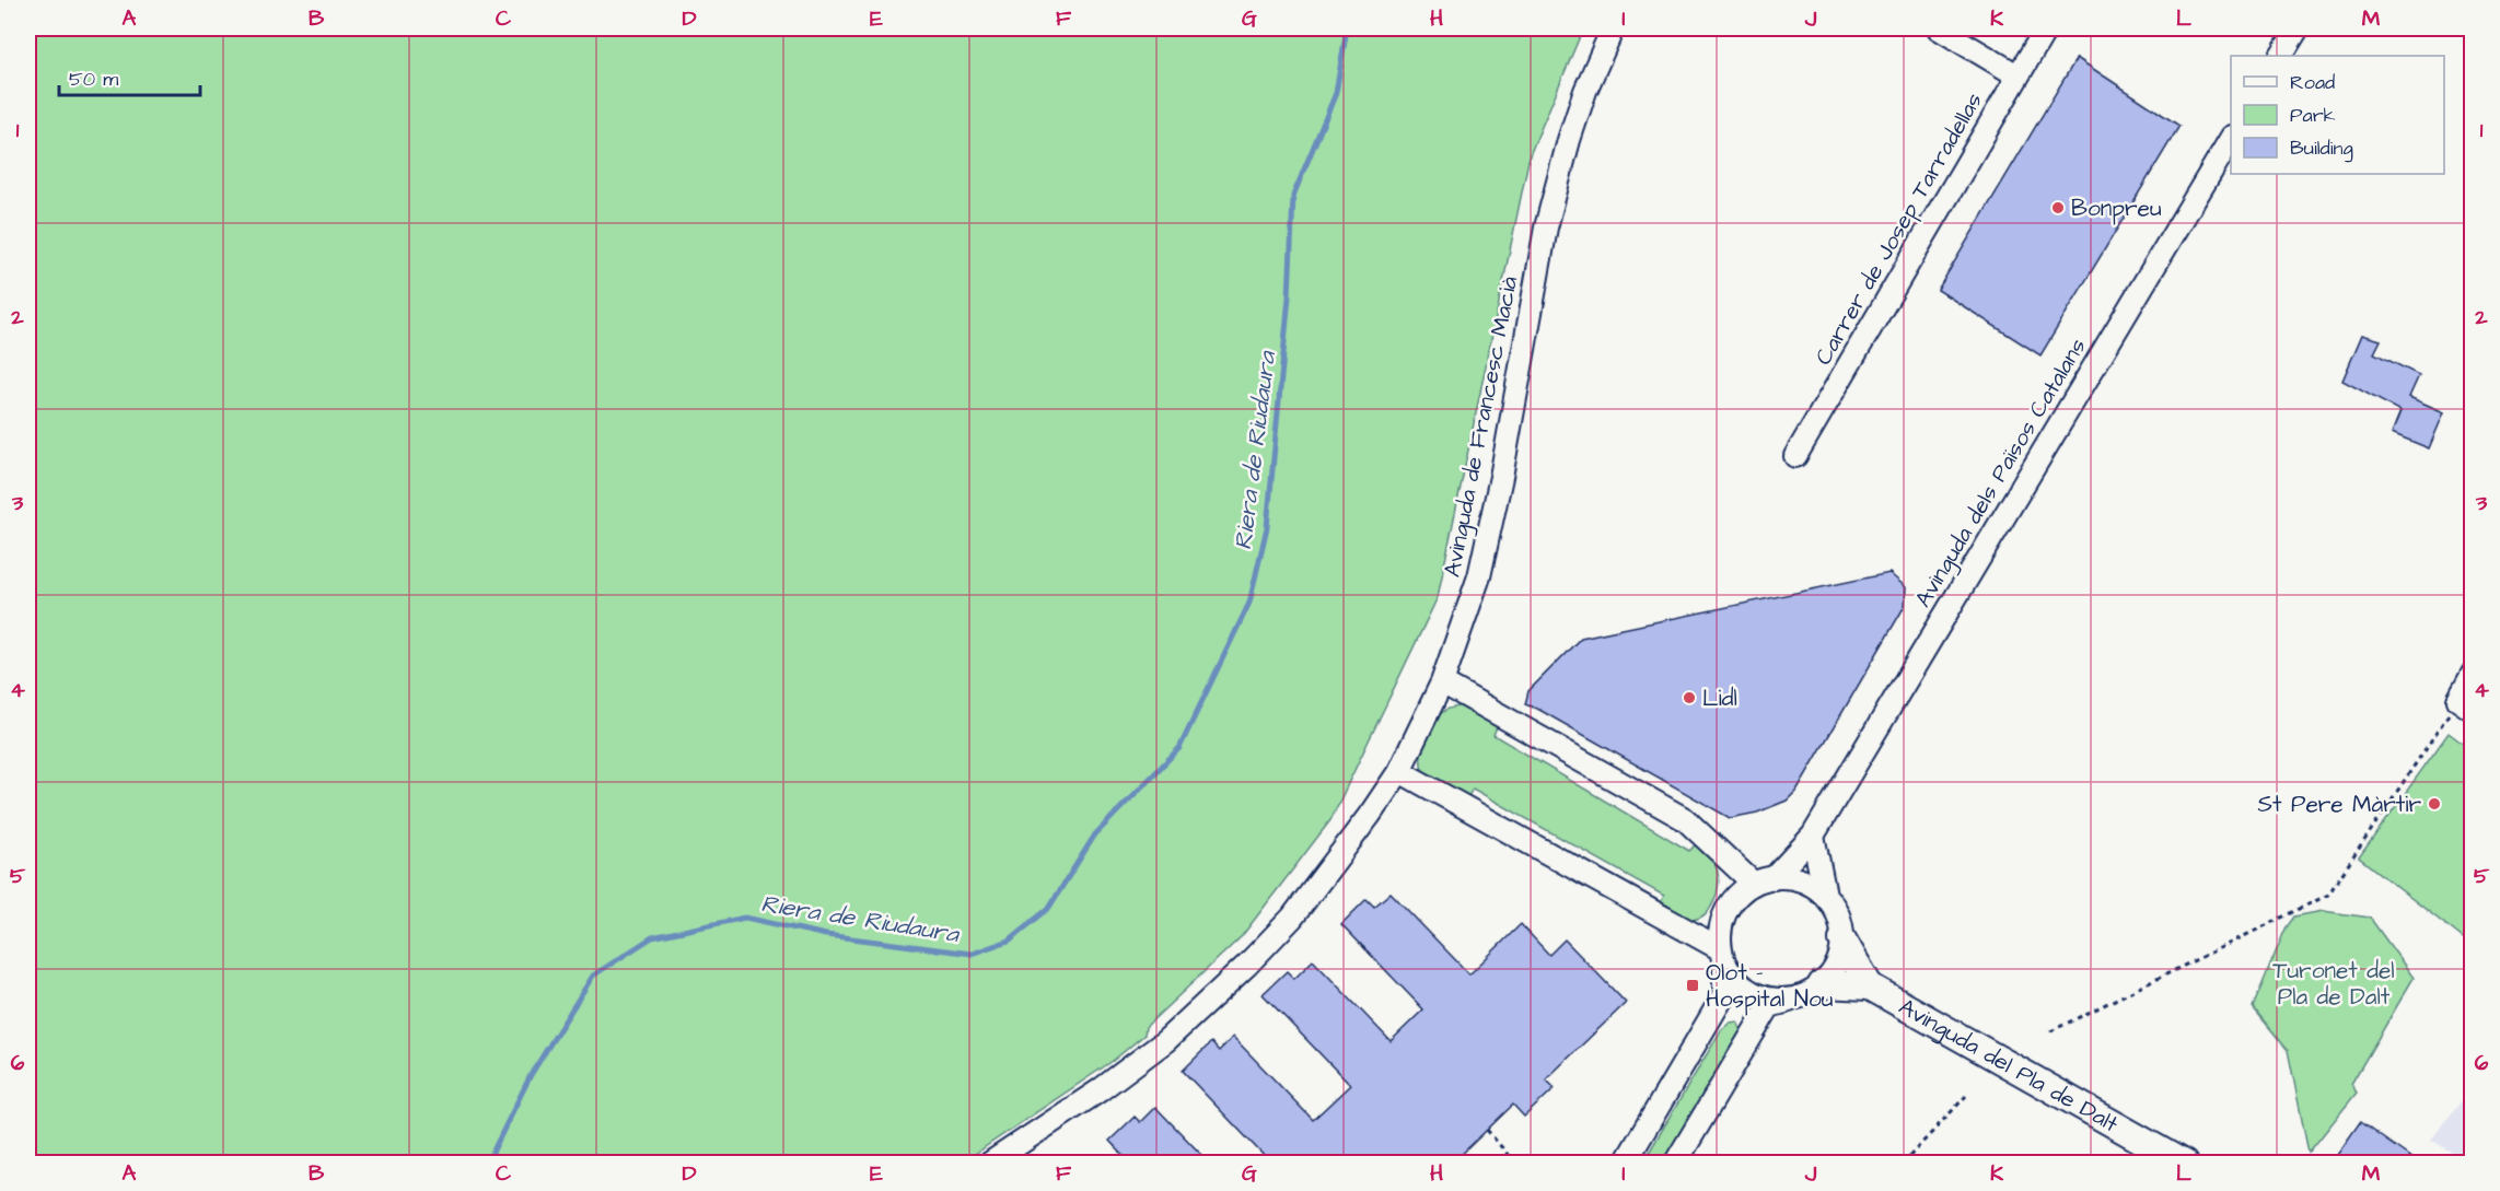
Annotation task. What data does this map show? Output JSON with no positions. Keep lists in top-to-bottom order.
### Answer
{
  "streets": {
    "street": [
      "Carrer de Josep Tarradellas",
      "Avinguda de Francesc Macià",
      "Avinguda dels Països Catalans",
      "Avinguda del Pla de Dalt"
    ]
  },
  "crossings": [
    ["Avinguda dels Països Catalans", "Avinguda del Pla de Dalt"]
  ],
  "water": ["Riera de Riudaura"],
  "parks": ["Turonet del Pla de Dalt"],
  "places": {
    "other": ["Bonpreu", "Lidl", "St Pere Màrtir"],
    "transit": ["Olot - Hospital Nou"]
  },
  "legend": ["Road", "Park", "Building"],
  "scale_bar": "50 m",
  "grid": {
    "columns": [
      "A",
      "B",
      "C",
      "D",
      "E",
      "F",
      "G",
      "H",
      "I",
      "J",
      "K",
      "L",
      "M"
    ],
    "rows": [
      "1",
      "2",
      "3",
      "4",
      "5",
      "6"
    ]
  }
}
